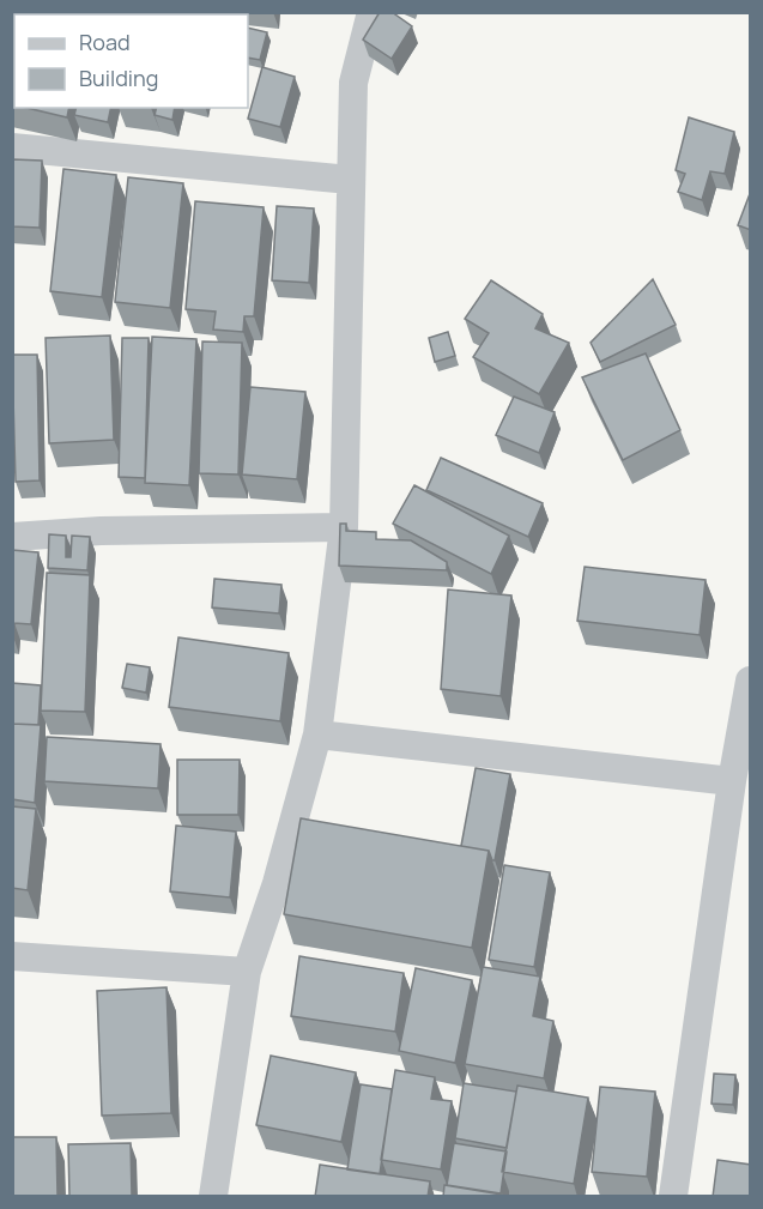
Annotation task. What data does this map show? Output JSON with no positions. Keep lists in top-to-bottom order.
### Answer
{
  "legend": ["Road", "Building"]
}
